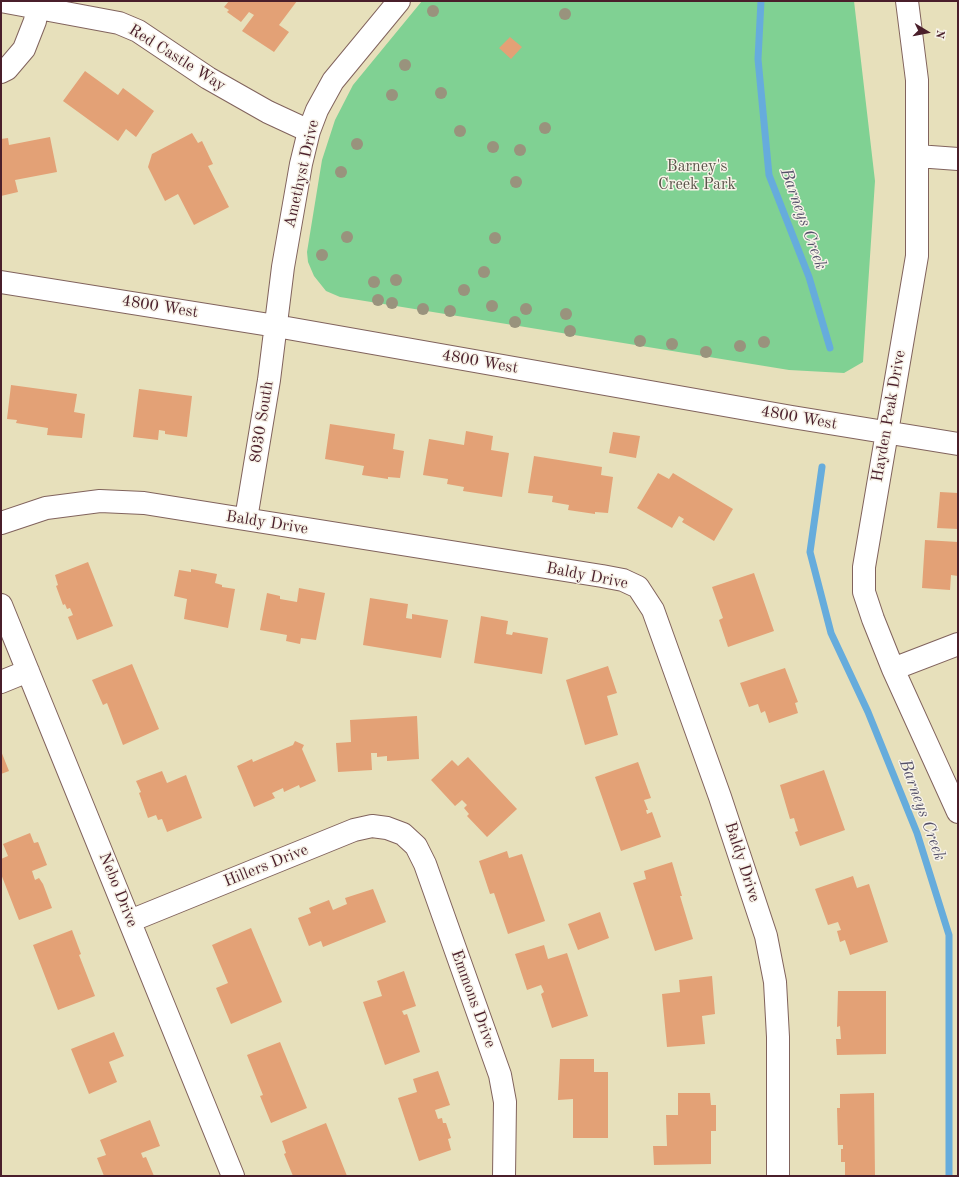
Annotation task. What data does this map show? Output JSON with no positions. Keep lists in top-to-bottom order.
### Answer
{
  "streets": {
    "street": [
      "Red Castle Way",
      "Amethyst Drive",
      "4800 West",
      "Hayden Peak Drive",
      "8030 South",
      "Baldy Drive",
      "Hillers Drive",
      "Nebo Drive",
      "Emmons Drive"
    ]
  },
  "crossings": [
    ["Red Castle Way", "Amethyst Drive"],
    ["Amethyst Drive", "4800 West"],
    ["Amethyst Drive", "8030 South"],
    ["4800 West", "Hayden Peak Drive"],
    ["4800 West", "8030 South"],
    ["8030 South", "Baldy Drive"],
    ["Hillers Drive", "Nebo Drive"],
    ["Hillers Drive", "Emmons Drive"]
  ],
  "water": ["Barneys Creek"],
  "parks": ["Barney's Creek Park"],
  "north": "right"
}
